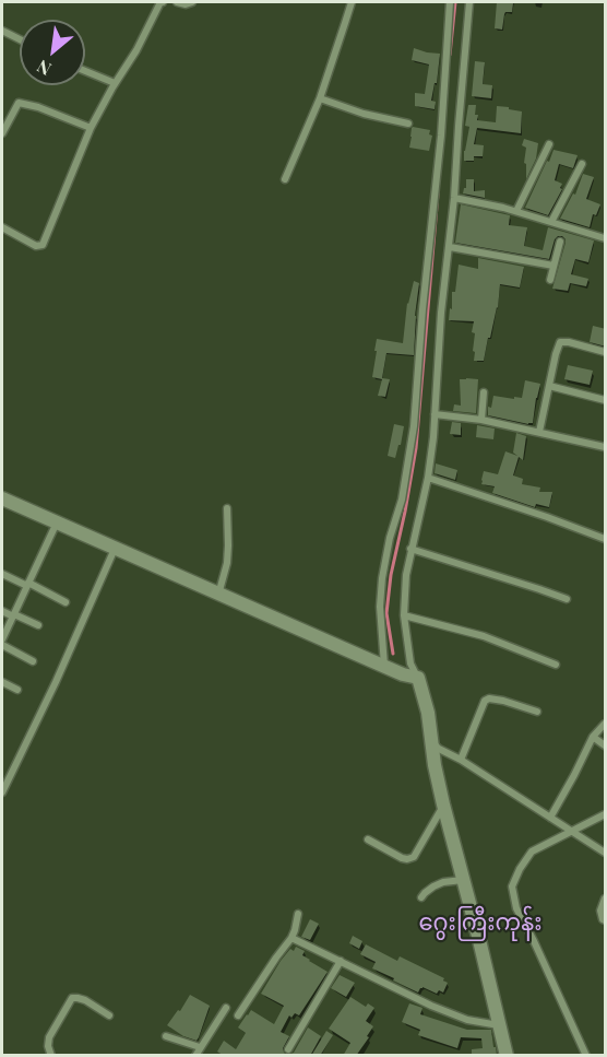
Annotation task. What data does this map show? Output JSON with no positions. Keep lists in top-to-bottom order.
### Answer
{
  "districts": ["ဂွေးကြီးကုန်း"],
  "north": "bottom left"
}
